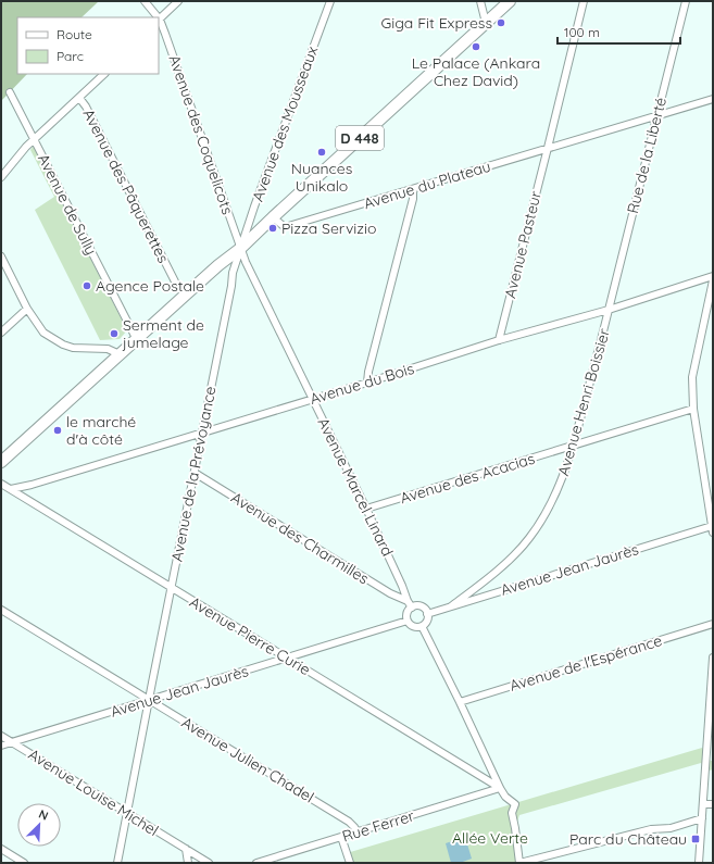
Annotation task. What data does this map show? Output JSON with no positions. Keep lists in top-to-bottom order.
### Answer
{
  "streets": {
    "main road": ["D 448"],
    "street": [
      "Avenue des Mousseaux",
      "Avenue des Coquelicots",
      "Rue de la Liberté",
      "Avenue du Plateau",
      "Avenue des Pâquerettes",
      "Avenue de Sully",
      "Avenue Pasteur",
      "Avenue du Bois",
      "Avenue Henri Boissier",
      "Avenue de la Prévoyance",
      "Avenue des Acacias",
      "Avenue Marcel Linard",
      "Avenue des Charmilles",
      "Avenue Jean Jaurès",
      "Avenue Pierre Curie",
      "Avenue de l'Espérance",
      "Avenue Julien Chadel",
      "Avenue Louise Michel",
      "Rue Ferrer"
    ]
  },
  "crossings": [
    ["Avenue des Mousseaux", "Avenue des Coquelicots"],
    ["Avenue des Mousseaux", "D 448"],
    ["Avenue des Mousseaux", "Avenue de la Prévoyance"],
    ["Avenue des Mousseaux", "Avenue Marcel Linard"],
    ["Avenue des Coquelicots", "D 448"],
    ["Avenue des Coquelicots", "Avenue de la Prévoyance"],
    ["Avenue des Coquelicots", "Avenue Marcel Linard"],
    ["D 448", "Avenue du Plateau"],
    ["D 448", "Avenue des Pâquerettes"],
    ["D 448", "Avenue de Sully"],
    ["D 448", "Avenue de la Prévoyance"],
    ["D 448", "Avenue Marcel Linard"],
    ["Rue de la Liberté", "Avenue du Plateau"],
    ["Rue de la Liberté", "Avenue du Bois"],
    ["Rue de la Liberté", "Avenue Henri Boissier"],
    ["Avenue du Plateau", "Avenue Pasteur"],
    ["Avenue Pasteur", "Avenue du Bois"],
    ["Avenue du Bois", "Avenue Henri Boissier"],
    ["Avenue du Bois", "Avenue de la Prévoyance"],
    ["Avenue du Bois", "Avenue Marcel Linard"],
    ["Avenue du Bois", "Avenue Pierre Curie"],
    ["Avenue Henri Boissier", "Avenue des Acacias"],
    ["Avenue Henri Boissier", "Avenue Jean Jaurès"],
    ["Avenue de la Prévoyance", "Avenue Marcel Linard"],
    ["Avenue de la Prévoyance", "Avenue des Charmilles"],
    ["Avenue de la Prévoyance", "Avenue Jean Jaurès"],
    ["Avenue de la Prévoyance", "Avenue Pierre Curie"],
    ["Avenue de la Prévoyance", "Avenue Julien Chadel"],
    ["Avenue de la Prévoyance", "Avenue Louise Michel"],
    ["Avenue des Acacias", "Avenue Marcel Linard"],
    ["Avenue Marcel Linard", "Avenue des Charmilles"],
    ["Avenue Marcel Linard", "Avenue Jean Jaurès"],
    ["Avenue Jean Jaurès", "Avenue Pierre Curie"],
    ["Avenue Jean Jaurès", "Avenue Julien Chadel"],
    ["Avenue Jean Jaurès", "Avenue Louise Michel"],
    ["Avenue Pierre Curie", "Rue Ferrer"],
    ["Avenue Julien Chadel", "Rue Ferrer"]
  ],
  "parks": ["Allée Verte"],
  "places": {
    "other": [
      "Giga Fit Express",
      "Le Palace (Ankara Chez David)",
      "Nuances Unikalo",
      "Pizza Servizio",
      "Agence Postale",
      "Serment de jumelage",
      "le marché d'à côté"
    ],
    "transit": ["Parc du Château"]
  },
  "legend": ["Route", "Parc"],
  "scale_bar": "100 m",
  "north": "top right"
}
